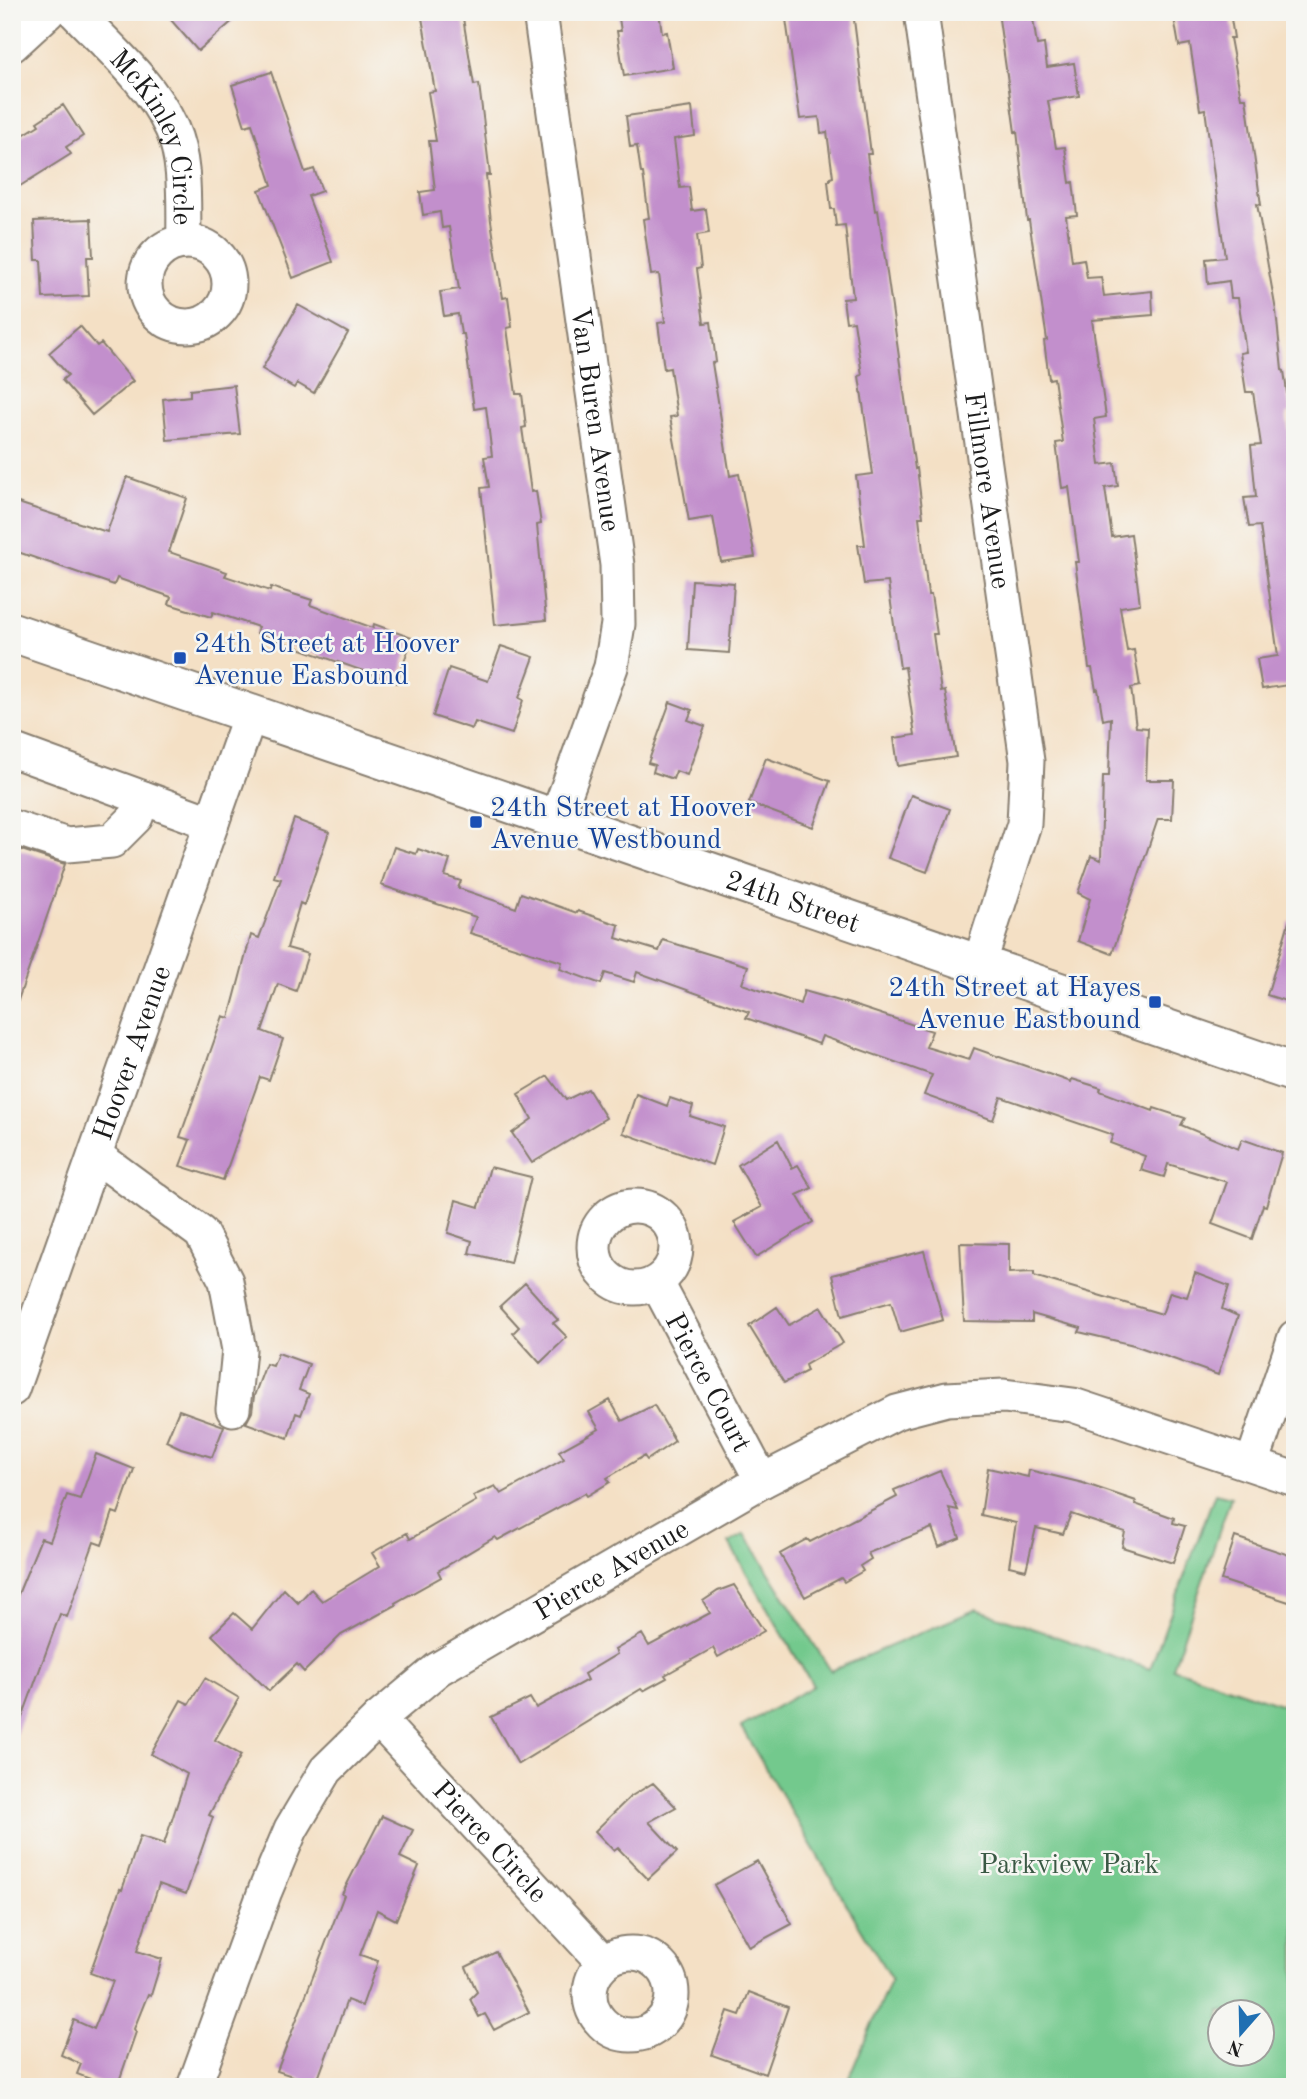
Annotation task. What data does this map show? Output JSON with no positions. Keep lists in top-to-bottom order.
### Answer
{
  "streets": {
    "main road": ["24th Street"],
    "street": [
      "McKinley Circle",
      "Van Buren Avenue",
      "Fillmore Avenue",
      "Hoover Avenue",
      "Pierce Court",
      "Pierce Avenue",
      "Pierce Circle"
    ]
  },
  "crossings": [
    ["Van Buren Avenue", "24th Street"],
    ["Fillmore Avenue", "24th Street"],
    ["24th Street", "Hoover Avenue"],
    ["Pierce Court", "Pierce Avenue"],
    ["Pierce Avenue", "Pierce Circle"]
  ],
  "parks": ["Parkview Park"],
  "places": {
    "transit": ["24th Street at Hoover Avenue Easbound", "24th Street at Hoover Avenue Westbound", "24th Street at Hayes Avenue Eastbound"]
  },
  "north": "bottom"
}
